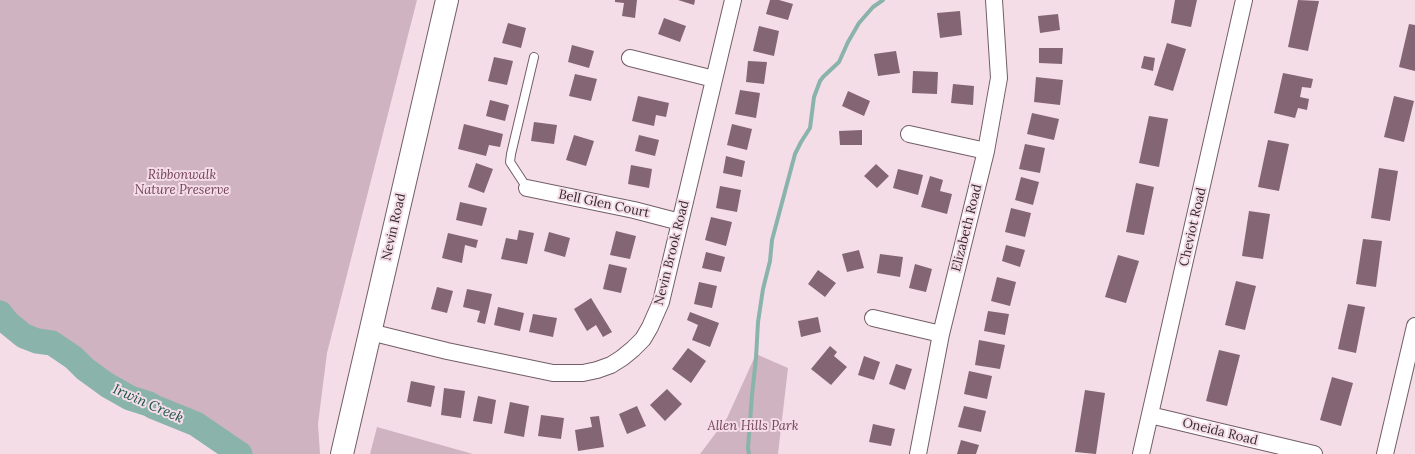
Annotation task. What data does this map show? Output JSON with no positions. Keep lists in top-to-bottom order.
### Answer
{
  "streets": {
    "main road": ["Nevin Road"],
    "street": [
      "Bell Glen Court",
      "Cheviot Road",
      "Elizabeth Road",
      "Nevin Brook Road",
      "Oneida Road"
    ]
  },
  "crossings": [
    ["Bell Glen Court", "Nevin Brook Road"],
    ["Nevin Road", "Nevin Brook Road"],
    ["Cheviot Road", "Oneida Road"]
  ],
  "water": ["Irwin Creek"],
  "parks": ["Ribbonwalk Nature Preserve", "Allen Hills Park"]
}
